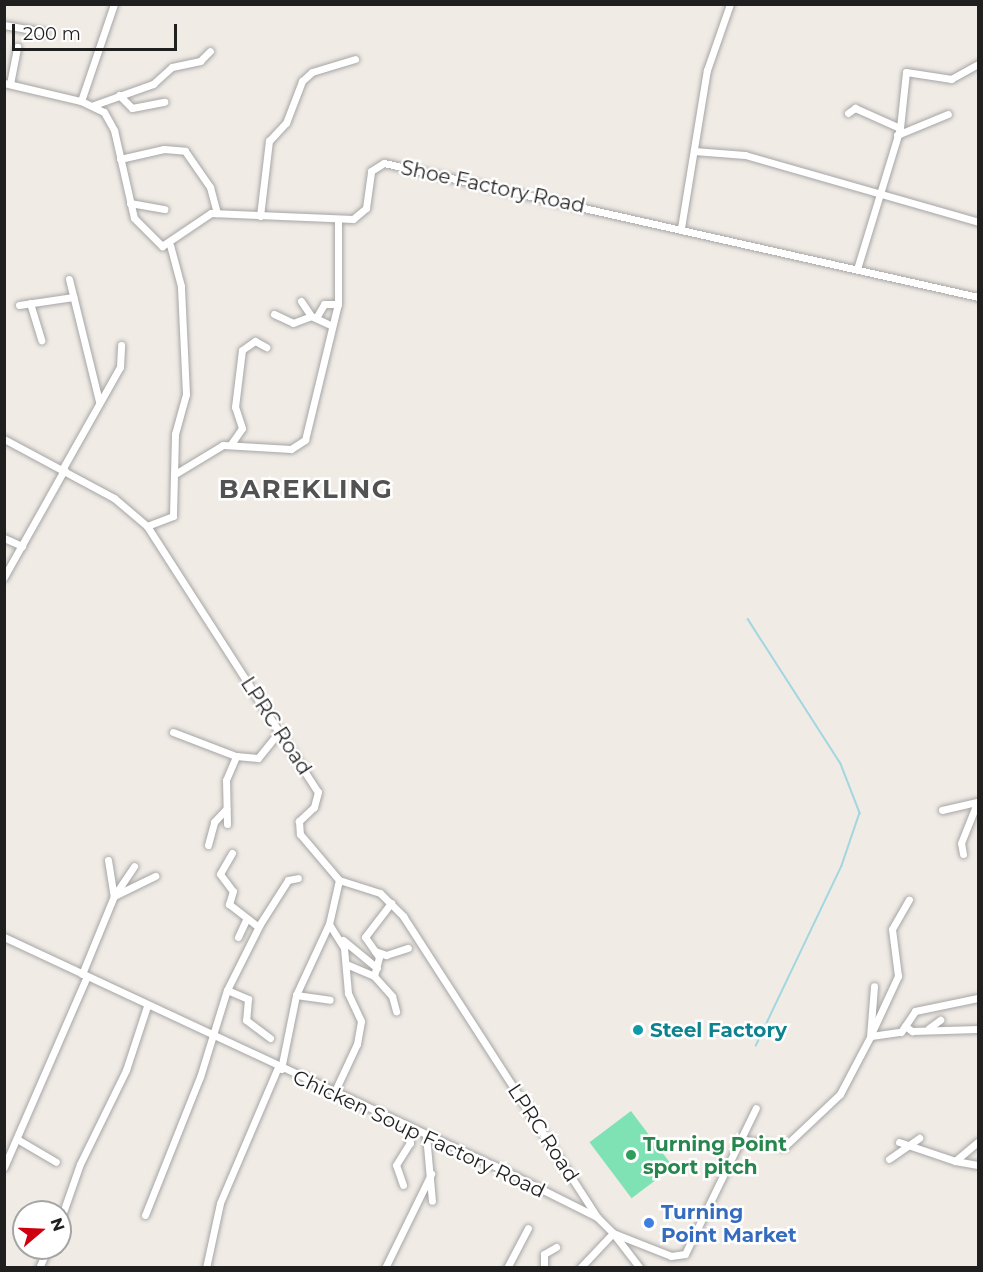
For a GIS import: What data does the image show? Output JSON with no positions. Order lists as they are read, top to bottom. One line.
{"streets":{"street":["Shoe Factory Road","LPRC Road","Chicken Soup Factory Road"]},"crossings":[["LPRC Road","Chicken Soup Factory Road"]],"districts":["BAREKLING"],"places":["Steel Factory","Turning Point sport pitch","Turning Point Market"],"scale_bar":"200 m","north":"right"}
